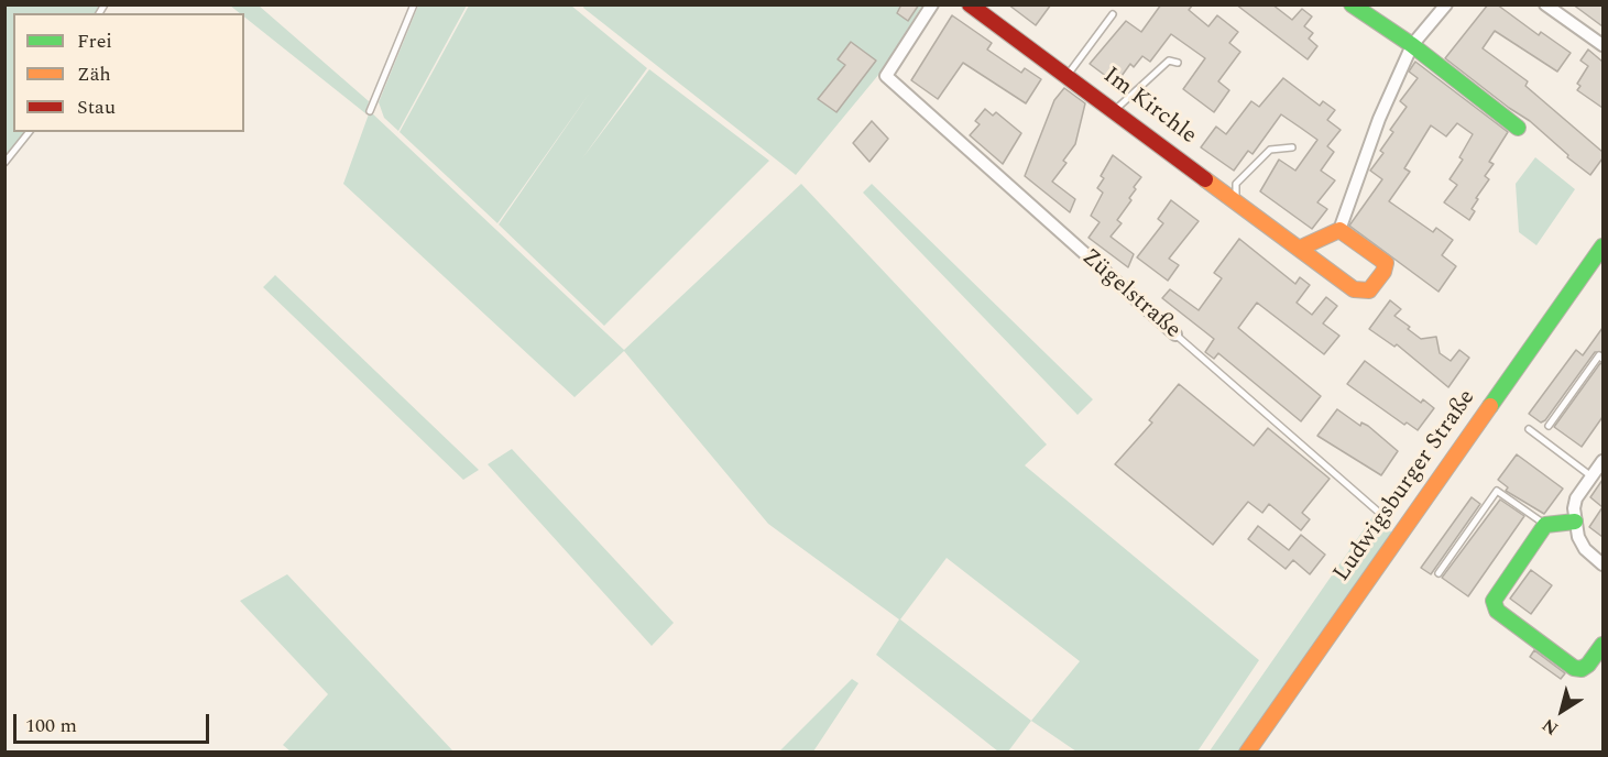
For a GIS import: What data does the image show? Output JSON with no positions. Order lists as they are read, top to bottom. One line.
{"streets":{"street":["Im Kirchle","Zügelstraße","Ludwigsburger Straße"]},"legend":["Frei","Zäh","Stau"],"scale_bar":"100 m","north":"bottom left"}
